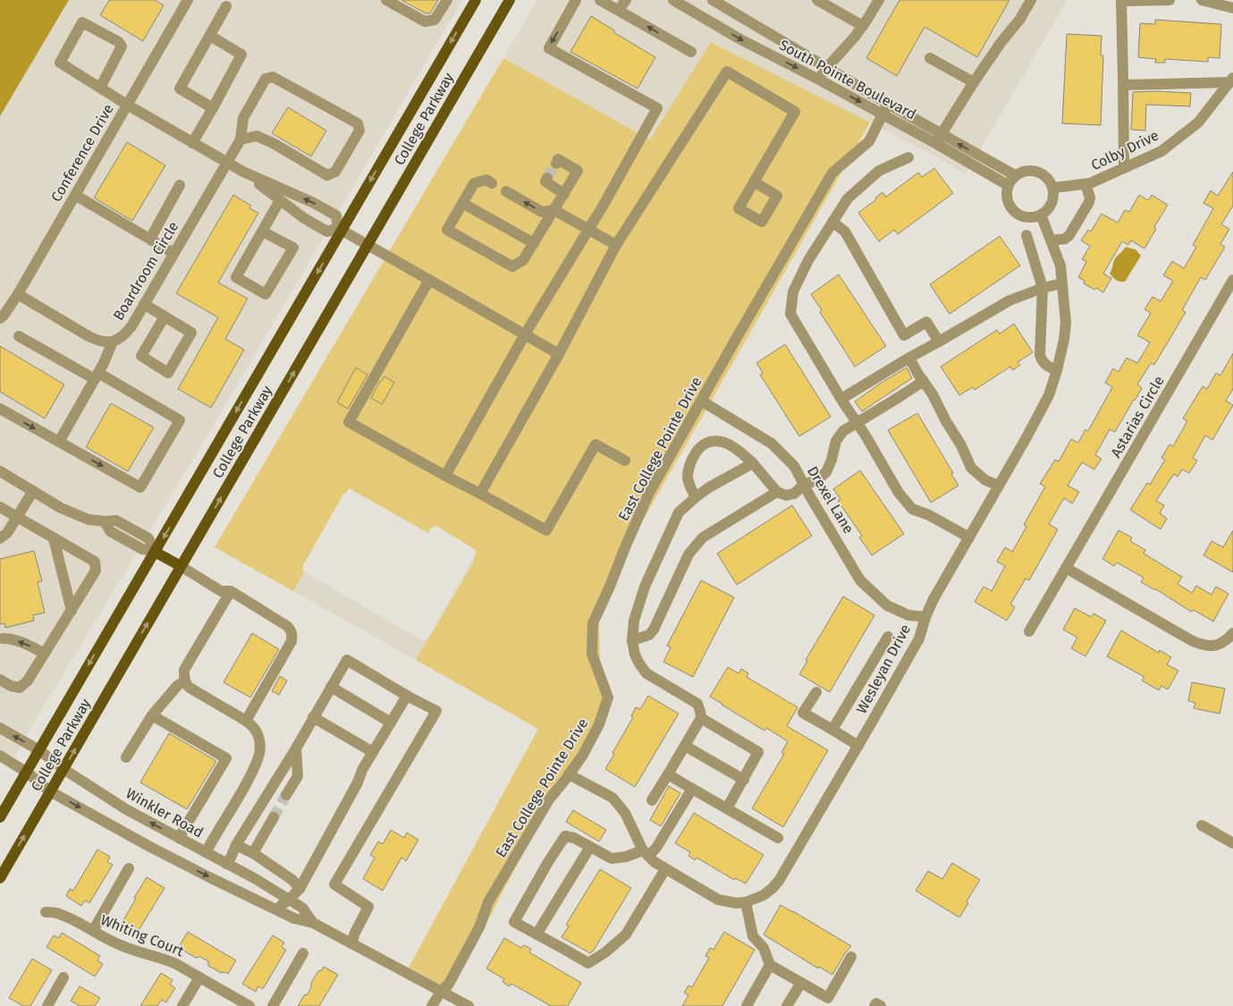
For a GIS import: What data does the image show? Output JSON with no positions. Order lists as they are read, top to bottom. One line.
{"streets":{"main road":["College Parkway"],"street":["South Pointe Boulevard","Colby Drive","Conference Drive","Boardroom Circle","Astarias Circle","East College Pointe Drive","Drexel Lane","Wesleyan Drive","Winkler Road","Whiting Court"]},"crossings":[["South Pointe Boulevard","Colby Drive"],["South Pointe Boulevard","East College Pointe Drive"],["South Pointe Boulevard","Wesleyan Drive"],["College Parkway","Winkler Road"],["Colby Drive","Wesleyan Drive"],["Conference Drive","Boardroom Circle"],["East College Pointe Drive","Drexel Lane"],["East College Pointe Drive","Wesleyan Drive"],["East College Pointe Drive","Winkler Road"],["Drexel Lane","Wesleyan Drive"]]}
